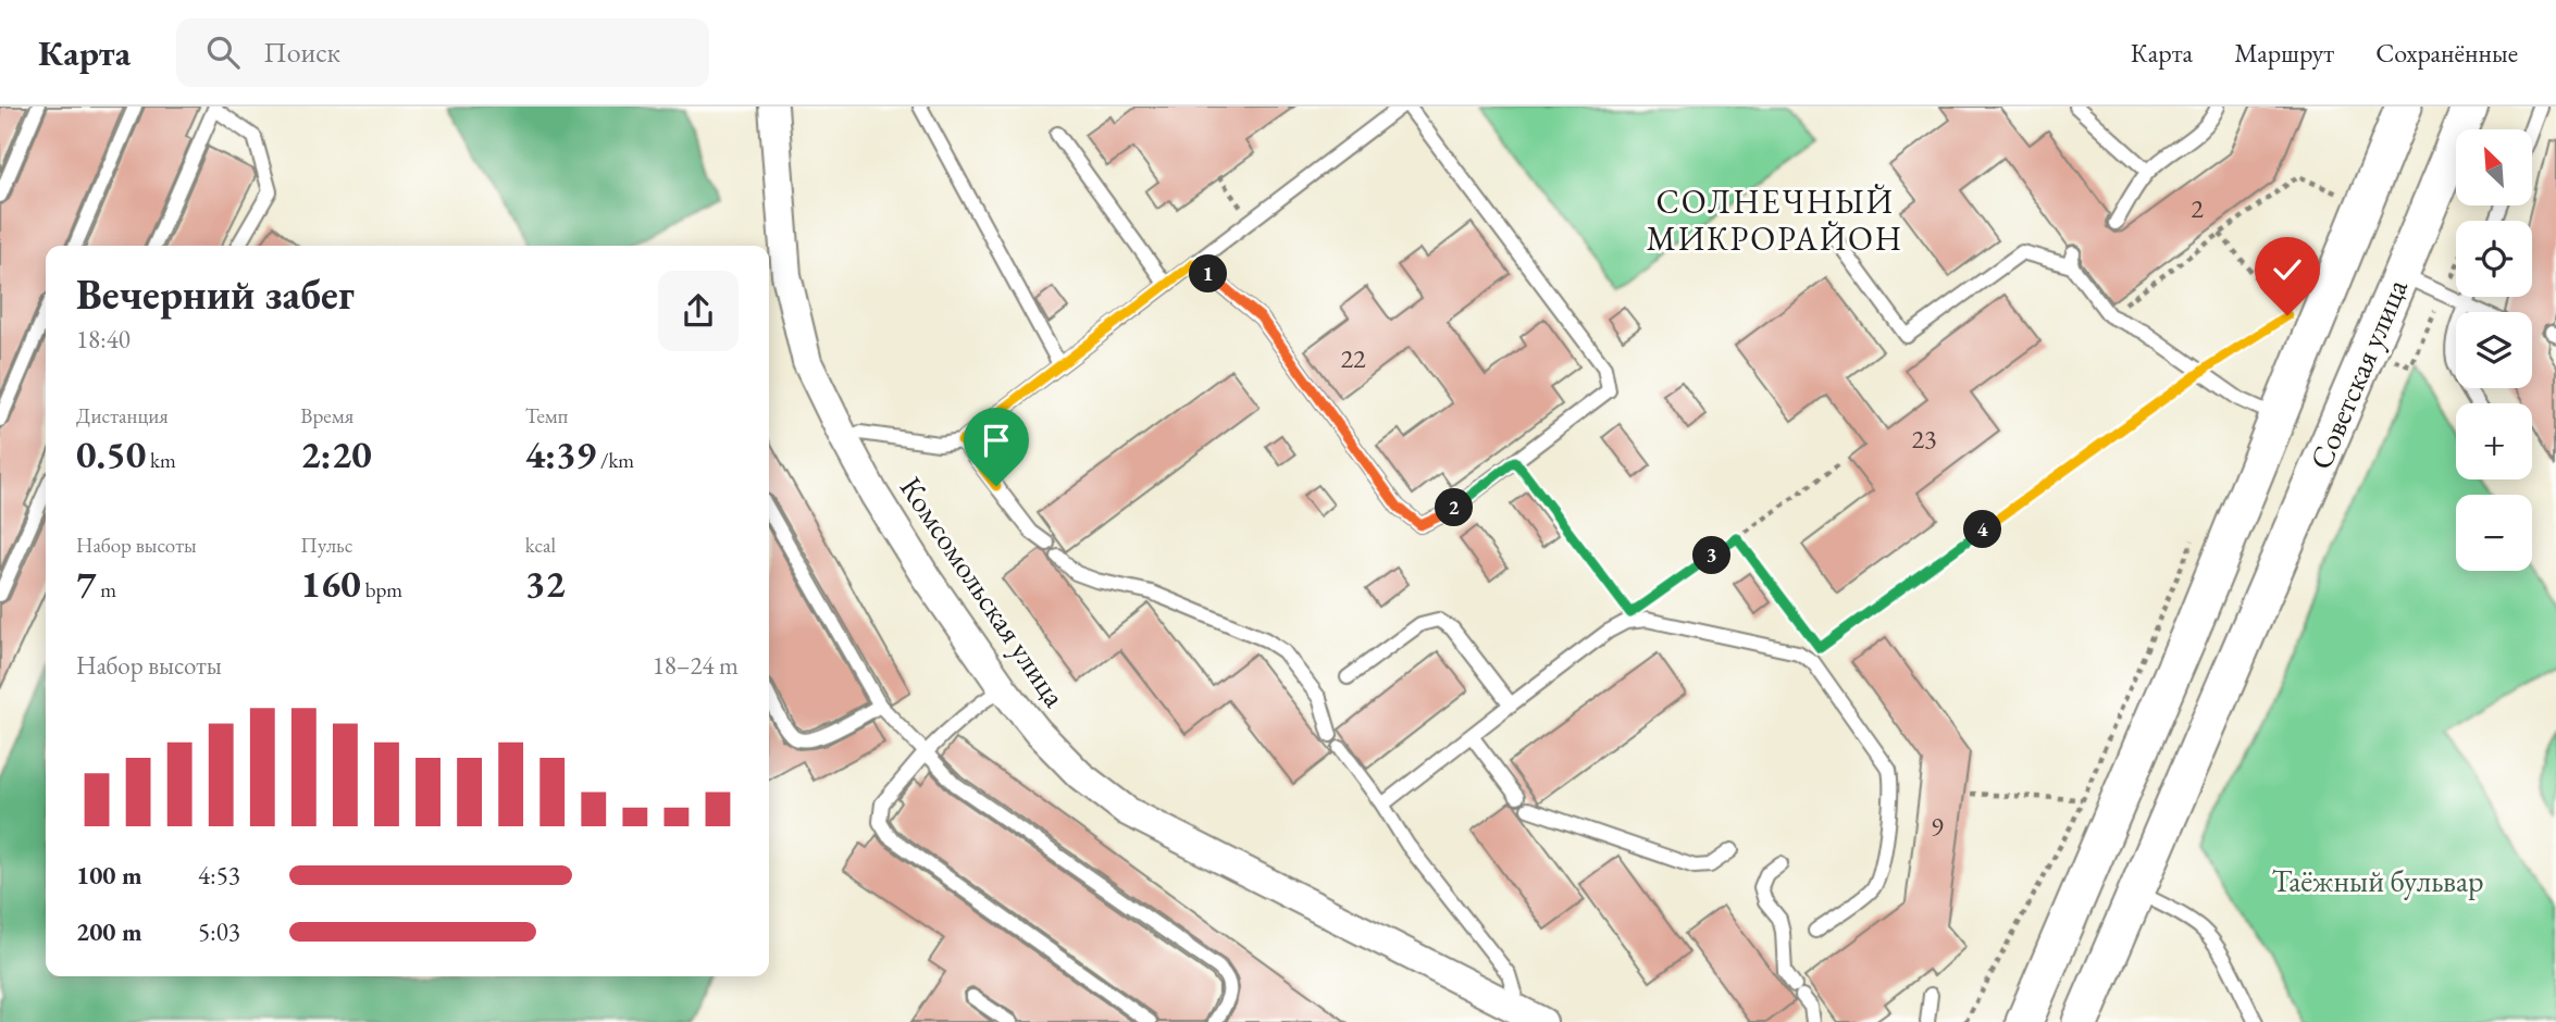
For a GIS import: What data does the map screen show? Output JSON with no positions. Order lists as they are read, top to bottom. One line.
{"streets":{"street":["Советская улица","Комсомольская улица"]},"districts":["СОЛНЕЧНЫЙ МИКРОРАЙОН"],"parks":["Таёжный бульвар"],"house_numbers":["2","22","23","9"],"north":"top left","page":{"header":"Карта","search":"Поиск","nav":["Карта","Маршрут","Сохранённые"],"map_buttons":["+","−"],"heading":["Вечерний забег","18:40"],"pins":["1","2","4","3"],"stats":[["Дистанция","0.50 km"],["Время","2:20"],["Темп","4:39 /km"],["Набор высоты","7 m"],["Пульс","160 bpm"],["kcal","32"]],"chart":["Набор высоты","18–24 m"],"list":[{"name":"100 m","note":"4:53"},{"name":"200 m","note":"5:03"}]}}
